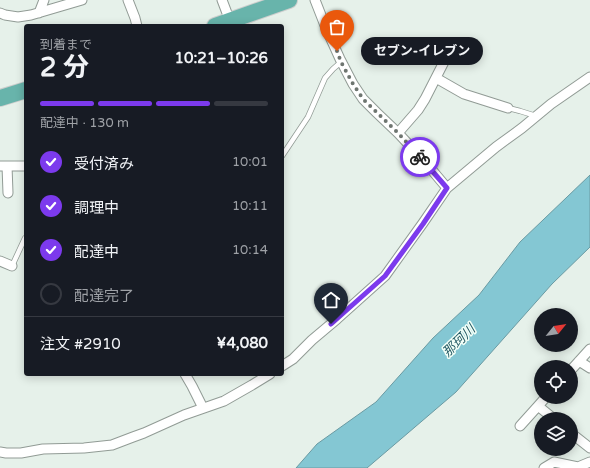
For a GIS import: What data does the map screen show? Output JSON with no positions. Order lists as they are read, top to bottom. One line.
{"water":["那珂川"],"places":["セブン-イレブン"],"north":"top right","page":{"heading":["2 分","到着まで","10:21–10:26"],"panel":["注文 #2910","¥4,080"],"bubble":"セブン-イレブン","bar":"配達中 · 130 m","list":[["受付済み","10:01"],["調理中","10:11"],["配達中","10:14"],"配達完了"]}}
